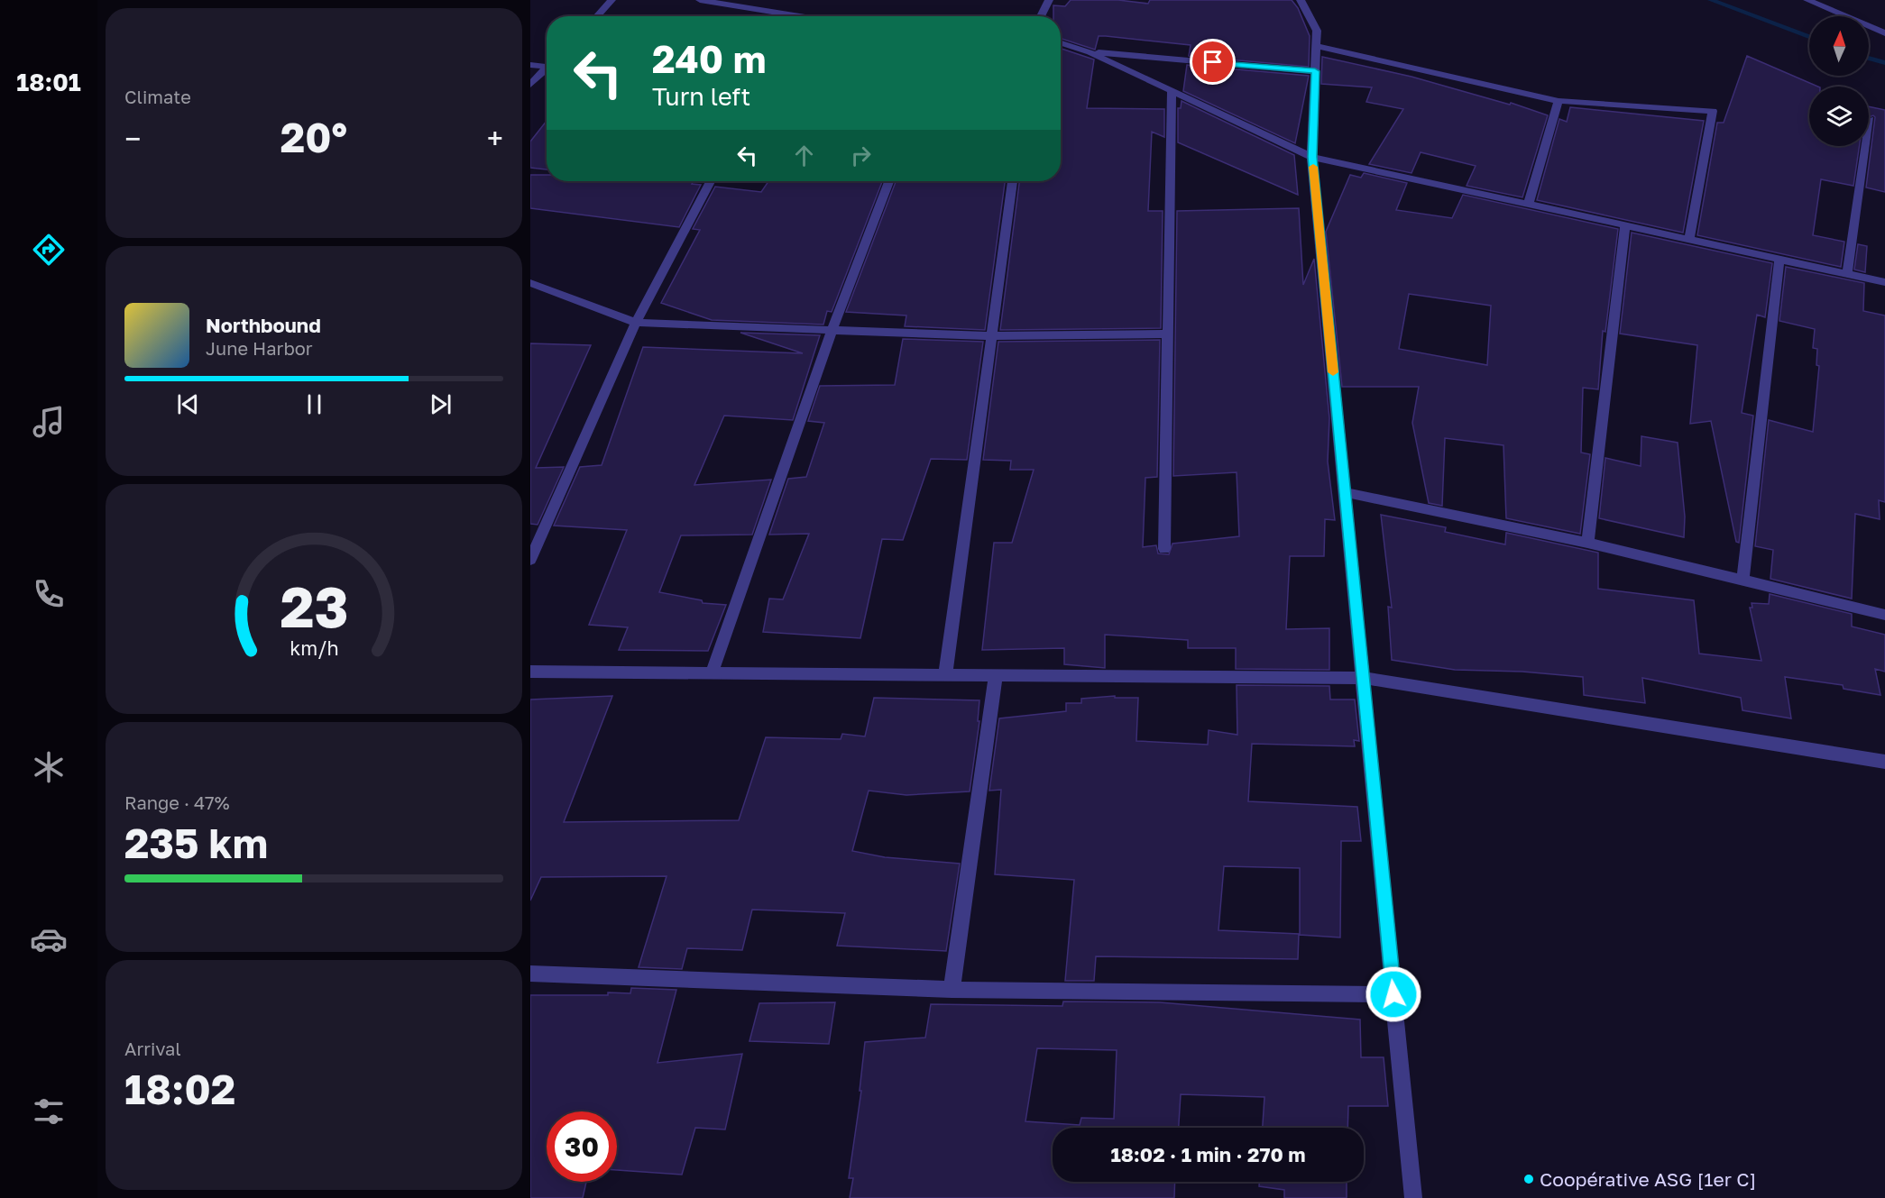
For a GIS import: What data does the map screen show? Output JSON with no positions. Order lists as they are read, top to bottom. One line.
{"places":["Coopérative ASG [1er C]"],"north":"top","page":{"tabs":"18:01","tile":["Climate",["Range · 47%","235 km"],["Arrival","18:02"]],"turn":["240 m","Turn left"],"heat":["−","20°","+"],"song":["Northbound","June Harbor"],"limit":"30","trip":"18:02 · 1 min · 270 m","gauge":["23","km/h"]}}
